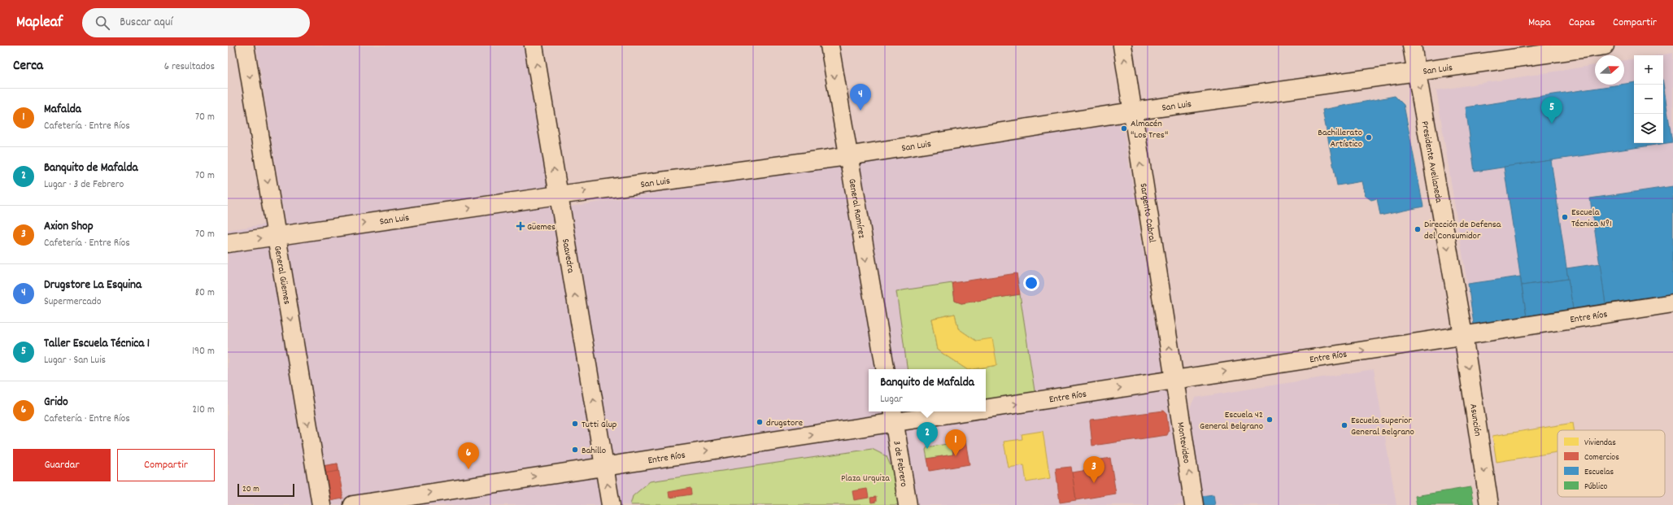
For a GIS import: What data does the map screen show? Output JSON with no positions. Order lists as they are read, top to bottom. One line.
{"streets":{"street":["San Luis","Presidente Avellaneda","General Ramírez","Sargento Cabral","Saavedra","General Güemes","Entre Ríos","Asunción","Montevideo","3 de Febrero"]},"crossings":[["San Luis","Presidente Avellaneda"],["San Luis","General Ramírez"],["San Luis","Sargento Cabral"],["San Luis","Saavedra"],["San Luis","General Güemes"],["Presidente Avellaneda","Entre Ríos"],["Presidente Avellaneda","Asunción"],["Sargento Cabral","Entre Ríos"],["Sargento Cabral","Montevideo"],["Saavedra","Entre Ríos"],["Entre Ríos","Asunción"],["Entre Ríos","Montevideo"],["Entre Ríos","3 de Febrero"]],"one_way":["San Luis","Presidente Avellaneda","General Ramírez","Sargento Cabral","Saavedra","General Güemes","Entre Ríos","Asunción","Montevideo"],"parks":["Plaza Urquiza"],"places":{"other":["Almacén \"Los Tres\"","Bachillerato Artístico","Escuela Técnica Nº1","Dirección de Defensa del Consumidor","Escuela 42 General Belgrano","drugstore","Tutti Glup","Escuela Superior General Belgrano","Bahillo"],"health":["Güemes"]},"legend":["Viviendas","Comercios","Escuelas","Público"],"scale_bar":"20 m","north":"right","page":{"header":"Mapleaf","search":"Buscar aquí","nav":["Mapa","Capas","Compartir"],"heading":["Cerca","6 resultados"],"map_buttons":["+","−"],"pins":["4","5","2","1","6","3"],"list":[{"mark":"1","name":"Mafalda","note":"Cafetería · Entre Ríos","value":"70 m"},{"mark":"2","name":"Banquito de Mafalda","note":"Lugar · 3 de Febrero","value":"70 m"},{"mark":"3","name":"Axion Shop","note":"Cafetería · Entre Ríos","value":"70 m"},{"mark":"4","name":"Drugstore La Esquina","note":"Supermercado","value":"80 m"},{"mark":"5","name":"Taller Escuela Técnica 1","note":"Lugar · San Luis","value":"190 m"},{"mark":"6","name":"Grido","note":"Cafetería · Entre Ríos","value":"210 m"}],"popup":["Banquito de Mafalda","Lugar"],"buttons":["Guardar","Compartir"],"scale":"20 m"}}
